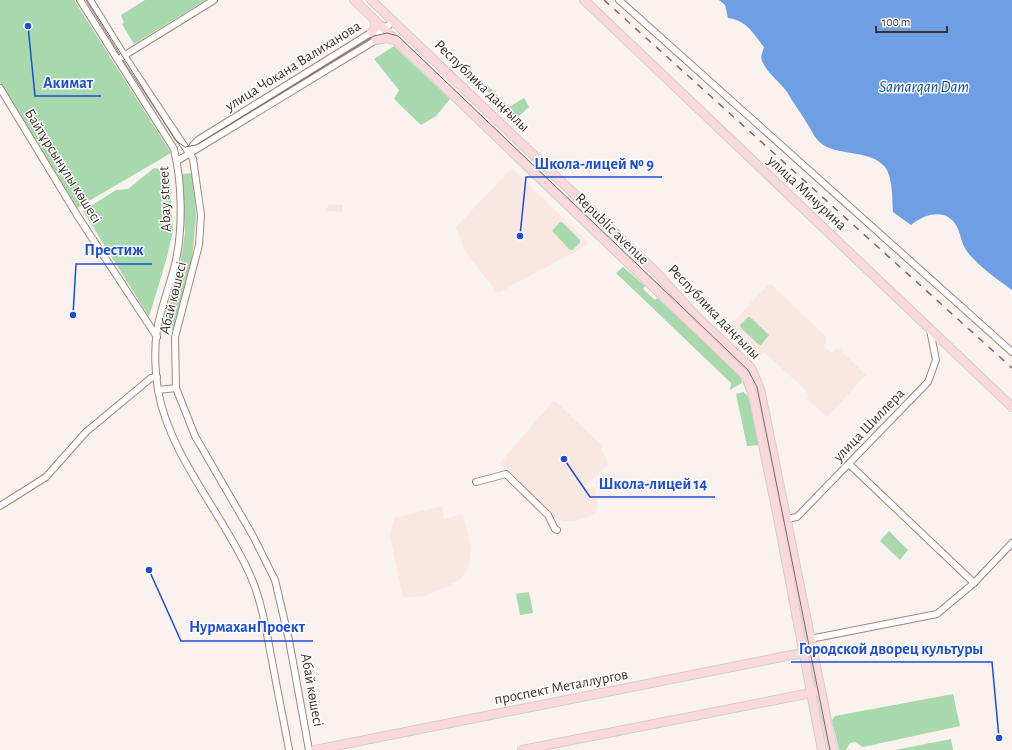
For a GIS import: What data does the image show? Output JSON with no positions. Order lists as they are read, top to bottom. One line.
{"streets":{"main road":["Республика даңғылы","улица Мичурина","проспект Металлургов"],"street":["улица Чокана Валиханова","Байтұрсынұлы көшесі","Abay street","Абай көшесі","улица Шиллера"]},"crossings":[["улица Чокана Валиханова","Абай көшесі"],["Республика даңғылы","улица Шиллера"],["Республика даңғылы","проспект Металлургов"],["Байтұрсынұлы көшесі","Abay street"],["улица Мичурина","улица Шиллера"]],"water":["Samarqan Dam"],"places":["Акимат","Школа-лицей № 9","Престиж","Школа-лицей 14","НурмаханПроект","Городской дворец культуры"],"scale_bar":"100 m"}
